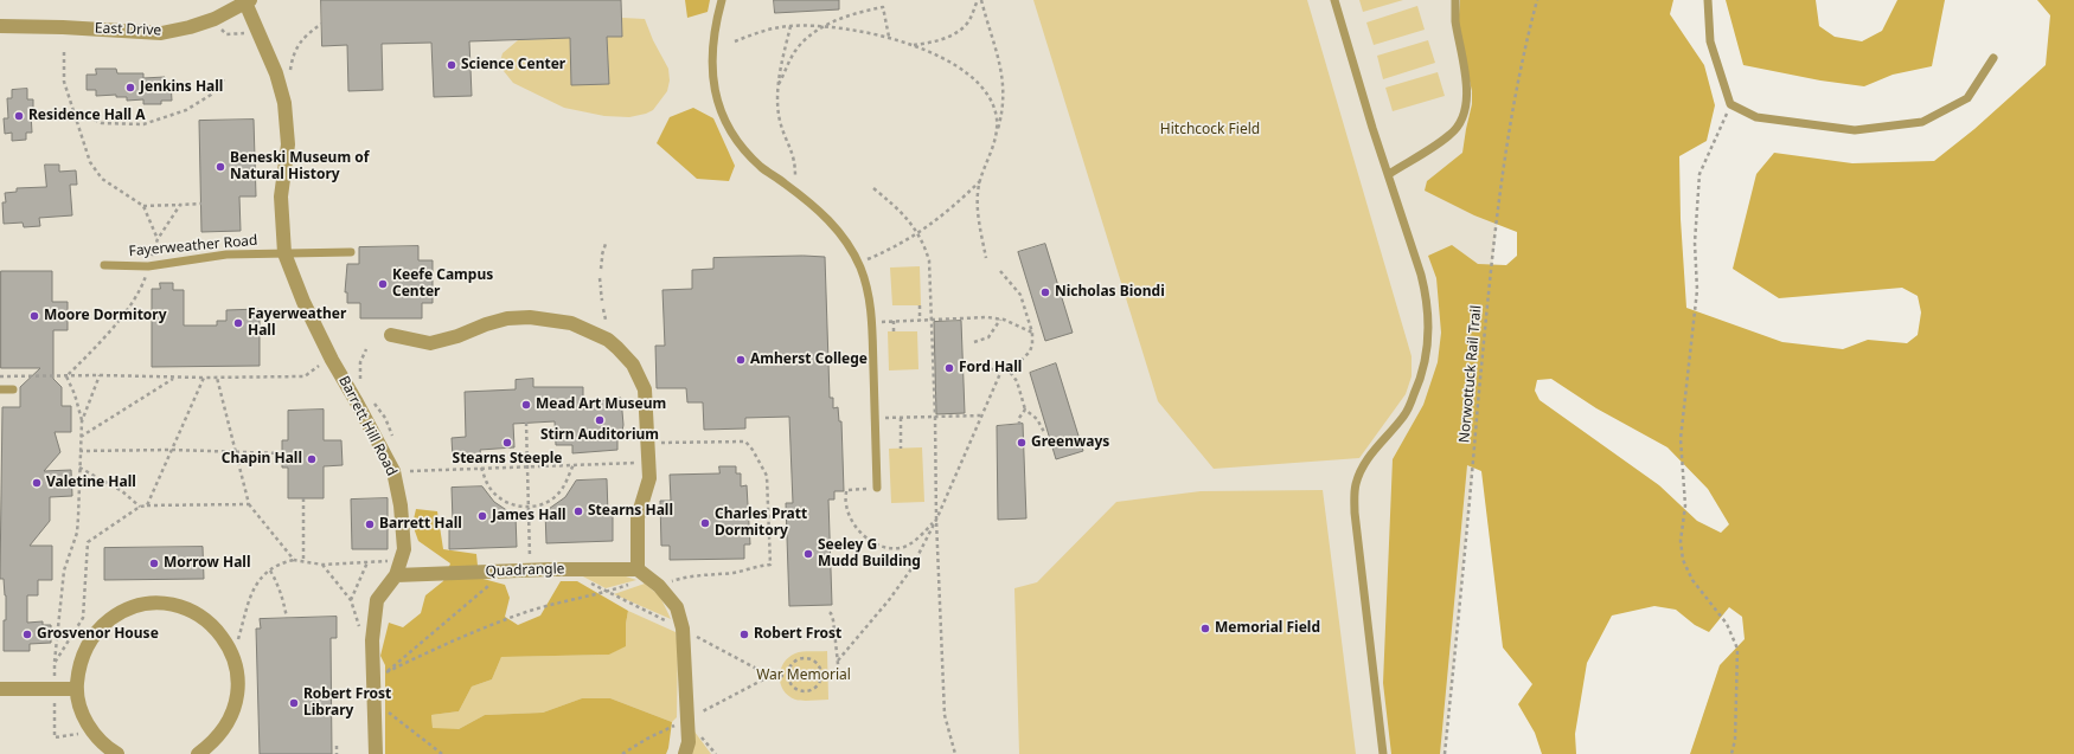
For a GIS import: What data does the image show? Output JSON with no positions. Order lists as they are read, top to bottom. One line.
{"streets":{"street":["East Drive","Barrett Hill Road","Quadrangle"],"lane":["Fayerweather Road"],"path":["Norwottuck Rail Trail"]},"crossings":[["East Drive","Barrett Hill Road"],["Fayerweather Road","Barrett Hill Road"],["Barrett Hill Road","Quadrangle"]],"parks":["Hitchcock Field","War Memorial"],"places":["Science Center","Jenkins Hall","Residence Hall A","Beneski Museum of Natural History","Keefe Campus Center","Nicholas Biondi","Moore Dormitory","Fayerweather Hall","Amherst College","Ford Hall","Mead Art Museum","Stirn Auditorium","Stearns Steeple","Greenways","Chapin Hall","Valetine Hall","Stearns Hall","James Hall","Charles Pratt Dormitory","Barrett Hall","Seeley G Mudd Building","Morrow Hall","Memorial Field","Grosvenor House","Robert Frost","Robert Frost Library"]}
